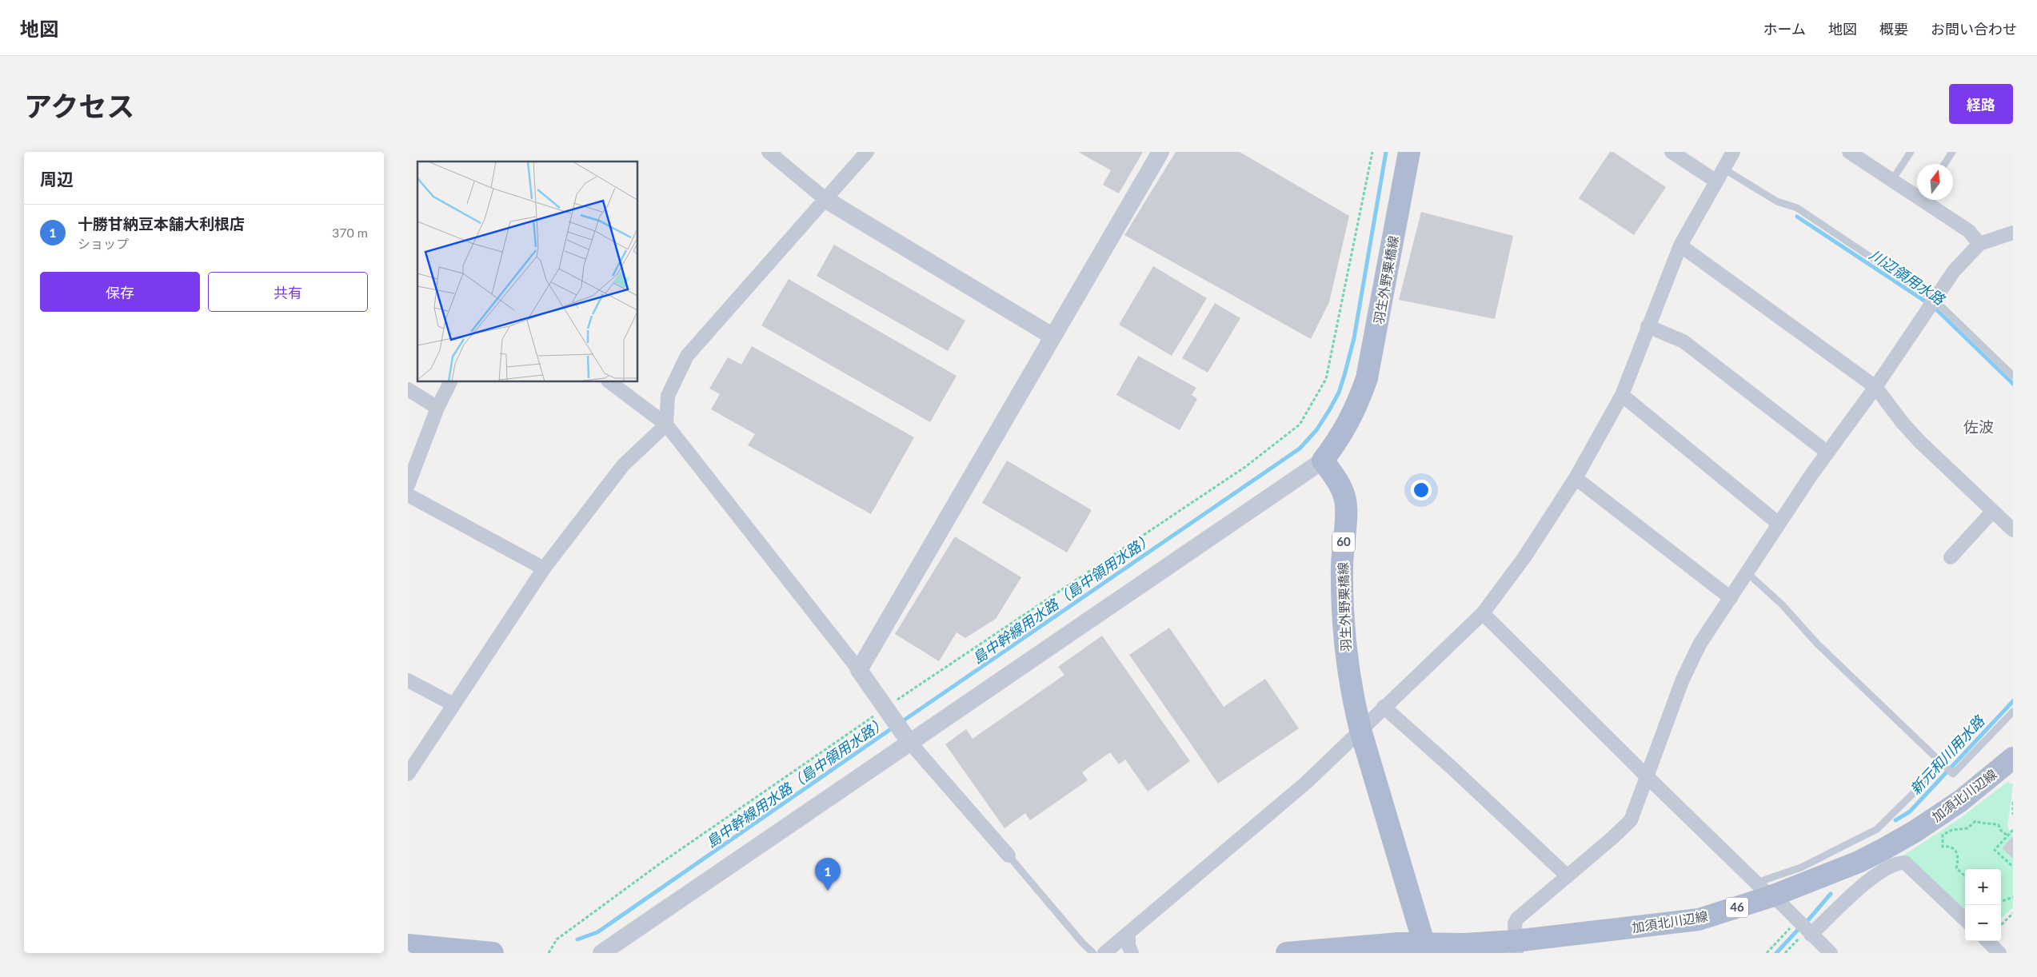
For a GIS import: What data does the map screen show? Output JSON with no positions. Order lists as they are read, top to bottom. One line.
{"streets":{"main road":["羽生外野栗橋線","60","加須北川辺線","46"]},"crossings":[["羽生外野栗橋線","加須北川辺線"]],"districts":["佐波"],"water":["川辺領用水路","島中幹線用水路（島中領用水路）","新元和川用水路"],"north":"top","page":{"header":"地図","nav":["ホーム","地図","概要","お問い合わせ"],"title":"アクセス","buttons":["経路",["保存","共有"]],"heading":"周辺","list":[{"mark":"1","name":"十勝甘納豆本舗大利根店","note":"ショップ","value":"370 m"}],"pins":"1","map_buttons":["+","−"]}}
